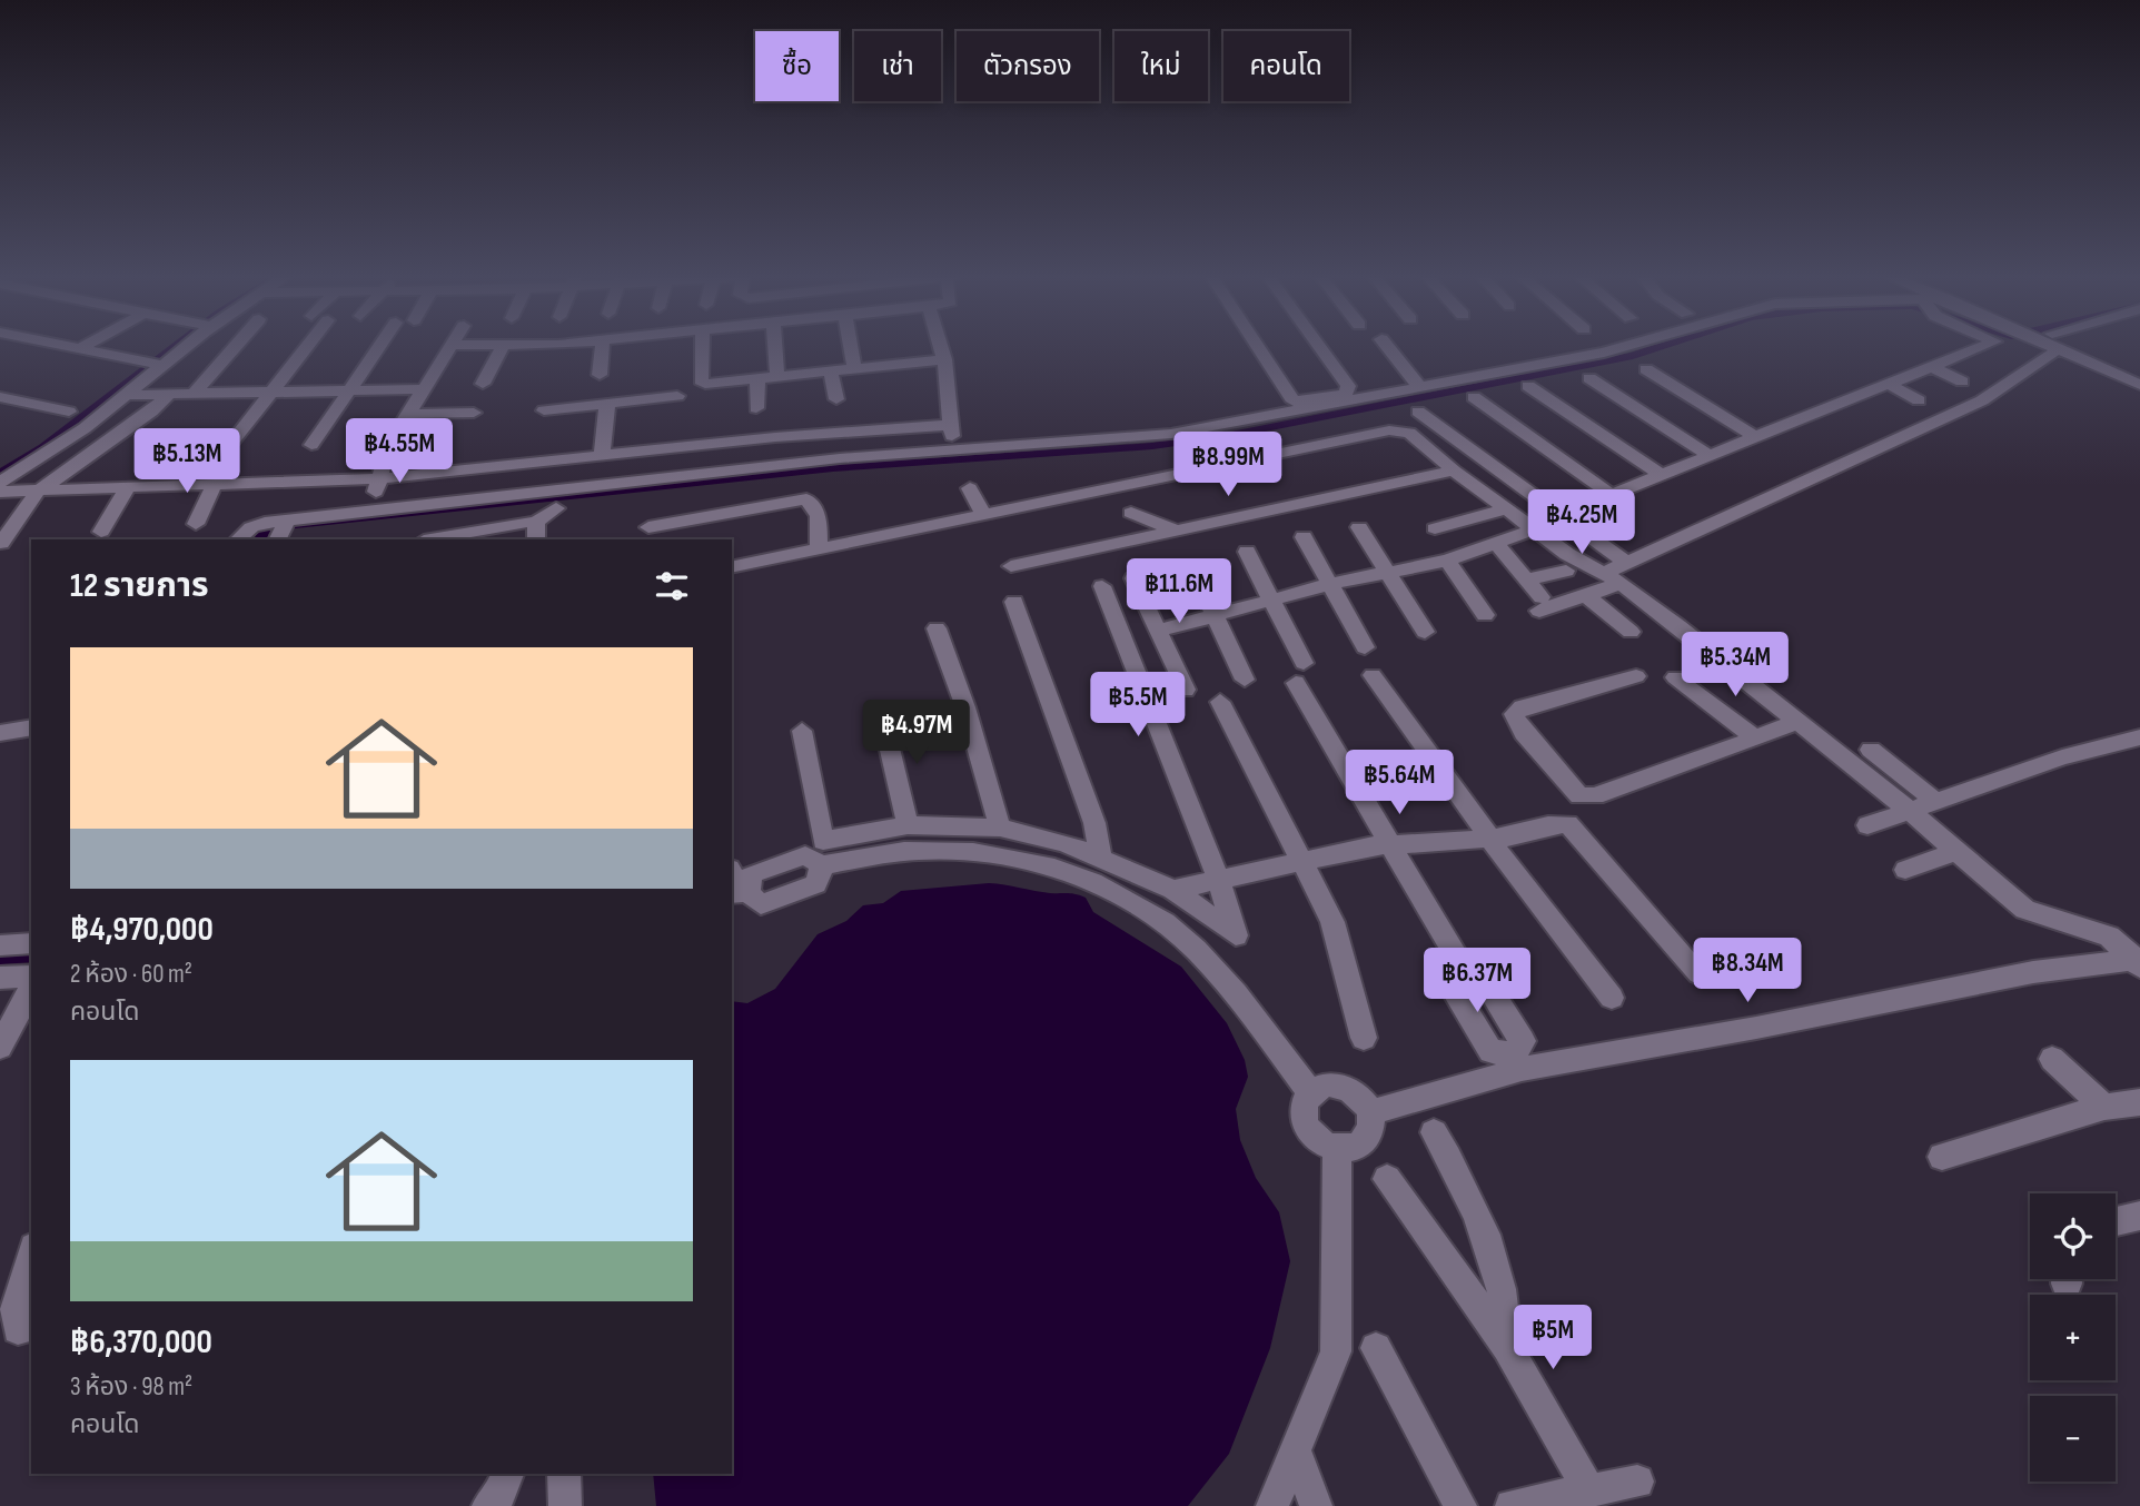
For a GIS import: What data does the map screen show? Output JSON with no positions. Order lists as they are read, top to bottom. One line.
{"page":{"chip":["ซื้อ","เช่า","ตัวกรอง","ใหม่","คอนโด"],"price":["฿4.55M","฿5.13M","฿8.99M","฿4.25M","฿11.6M","฿5.34M","฿5.5M","฿4.97M","฿5.64M","฿8.34M","฿6.37M","฿5M"],"heading":"12 รายการ","list":[{"name":"฿4,970,000","note":"2 ห้อง · 60 m² · คอนโด"},{"name":"฿6,370,000","note":"3 ห้อง · 98 m² · คอนโด"}],"map_buttons":["+","−"]}}
